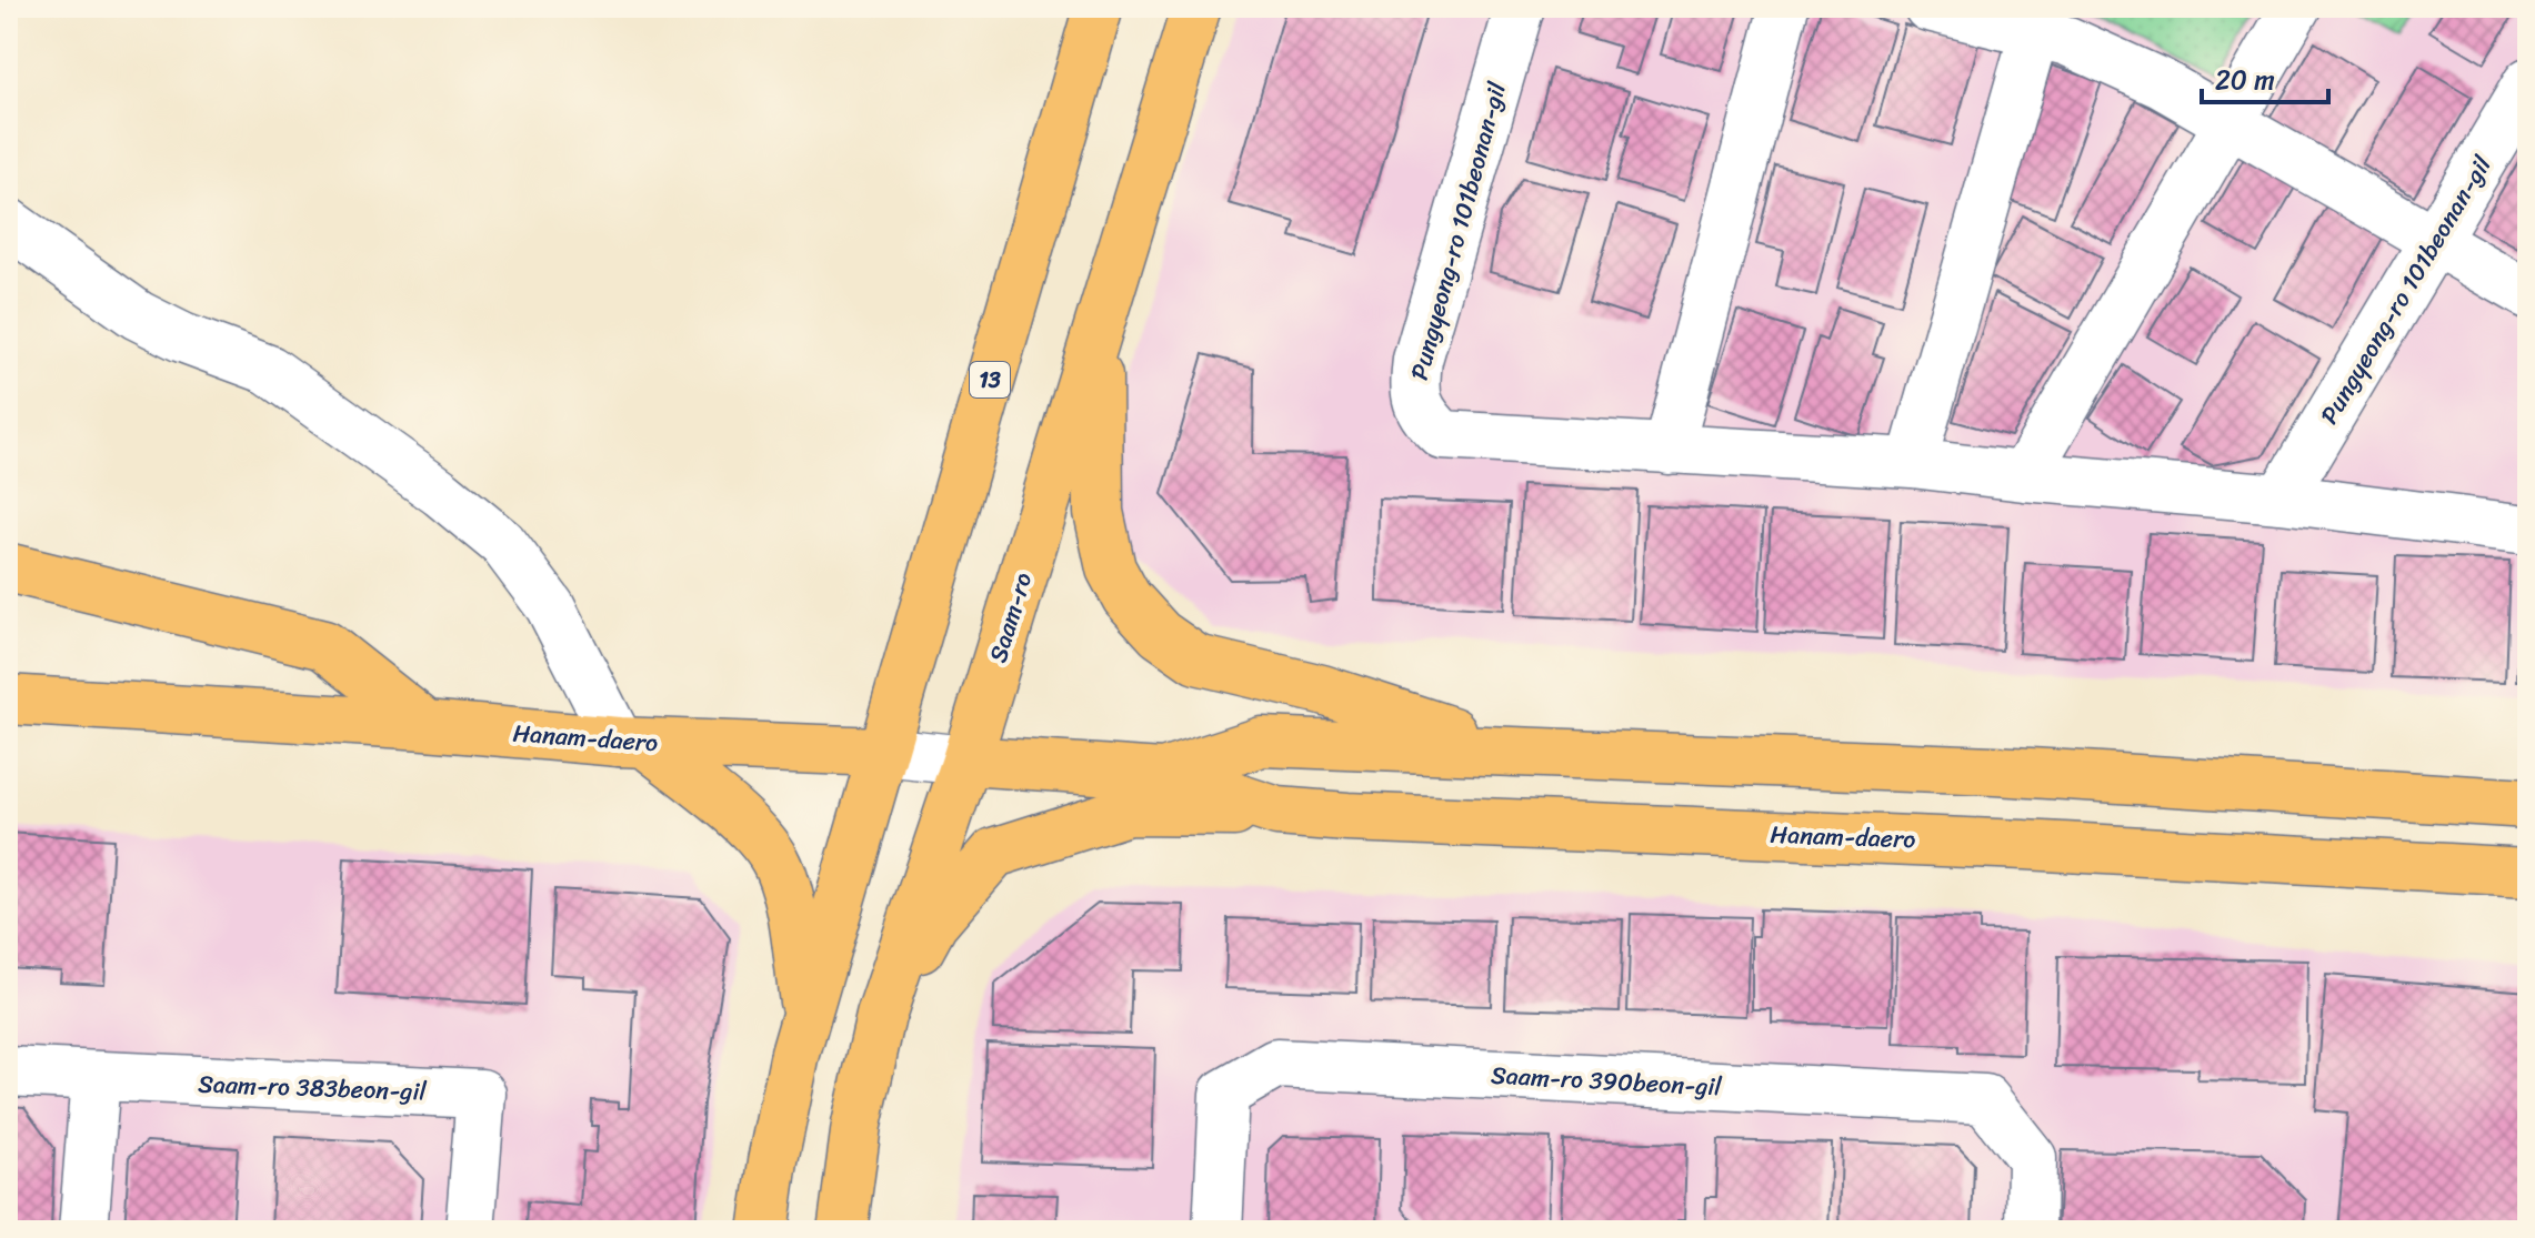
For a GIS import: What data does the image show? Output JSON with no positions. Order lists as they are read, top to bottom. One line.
{"streets":{"main road":["13","Saam-ro","Hanam-daero"],"street":["Pungyeong-ro 101beonan-gil","Saam-ro 390beon-gil","Saam-ro 383beon-gil"]},"crossings":[["13","Hanam-daero"],["Saam-ro","Hanam-daero"]],"scale_bar":"20 m"}
